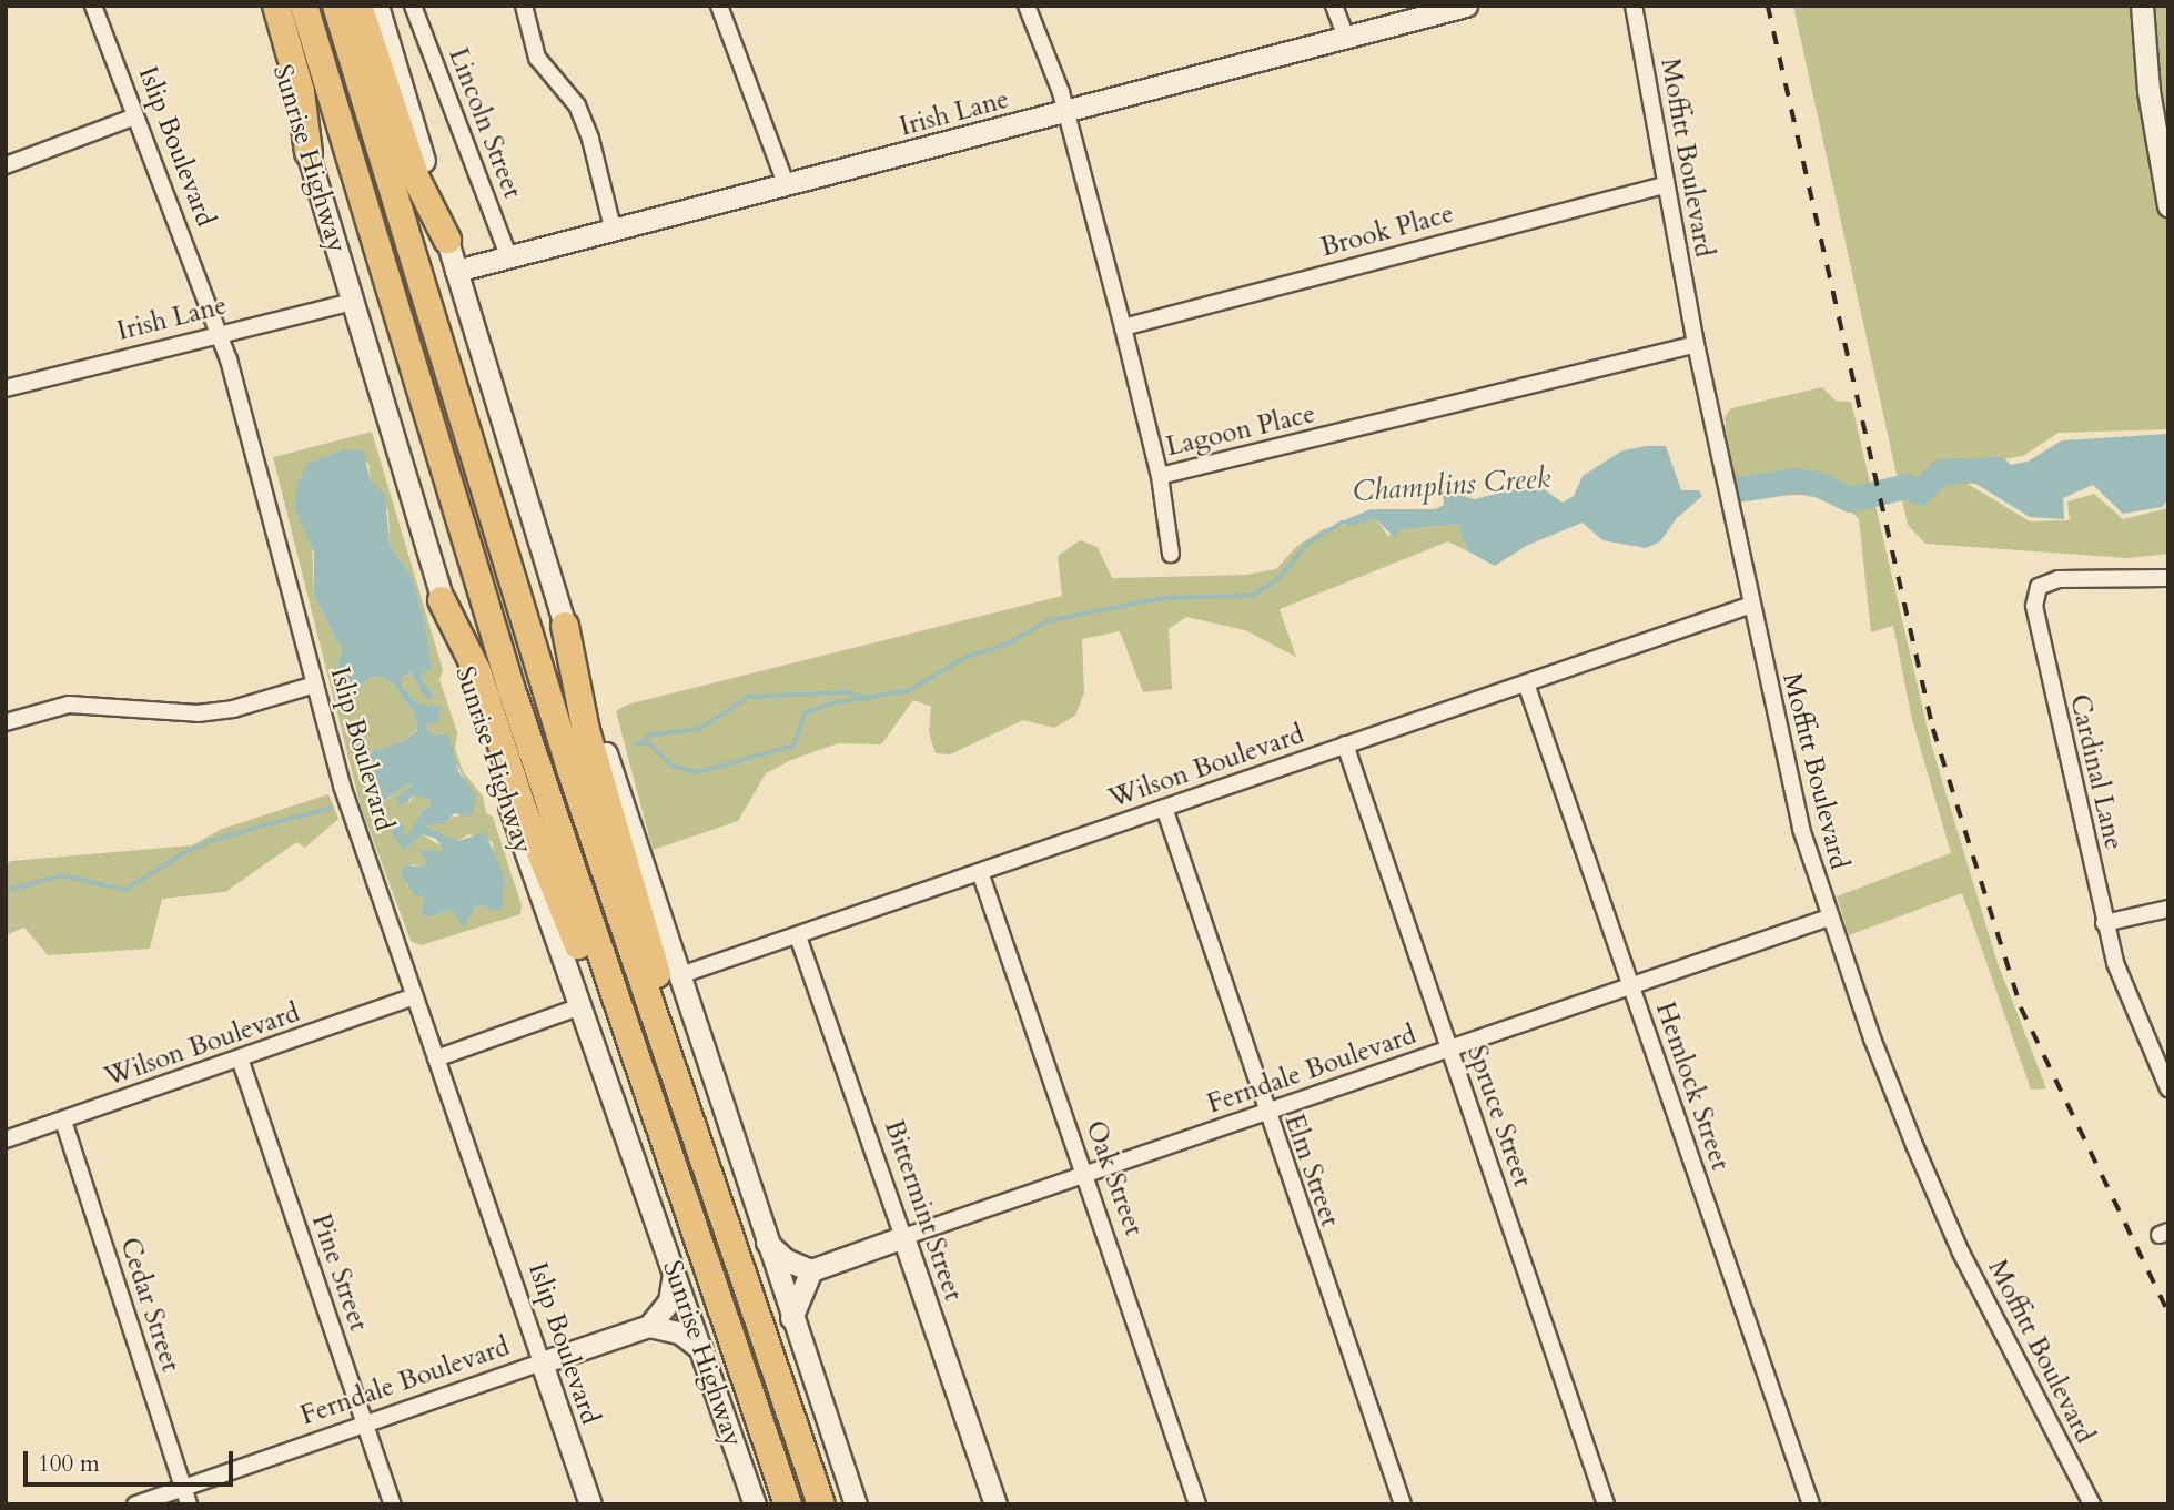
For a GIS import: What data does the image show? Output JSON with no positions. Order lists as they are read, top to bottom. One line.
{"streets":{"highway":["Sunrise Highway"],"main road":["Irish Lane","Islip Boulevard","Ferndale Boulevard","Bittermint Street"],"street":["Lincoln Street","Moffitt Boulevard","Brook Place","Lagoon Place","Wilson Boulevard","Cardinal Lane","Hemlock Street","Spruce Street","Elm Street","Oak Street","Pine Street","Cedar Street"]},"crossings":[["Irish Lane","Lincoln Street"],["Irish Lane","Islip Boulevard"],["Irish Lane","Sunrise Highway"],["Irish Lane","Lagoon Place"],["Islip Boulevard","Wilson Boulevard"],["Islip Boulevard","Ferndale Boulevard"],["Moffitt Boulevard","Brook Place"],["Moffitt Boulevard","Lagoon Place"],["Moffitt Boulevard","Wilson Boulevard"],["Moffitt Boulevard","Ferndale Boulevard"],["Brook Place","Lagoon Place"],["Wilson Boulevard","Hemlock Street"],["Wilson Boulevard","Spruce Street"],["Wilson Boulevard","Elm Street"],["Wilson Boulevard","Oak Street"],["Wilson Boulevard","Bittermint Street"],["Wilson Boulevard","Pine Street"],["Wilson Boulevard","Cedar Street"],["Ferndale Boulevard","Hemlock Street"],["Ferndale Boulevard","Spruce Street"],["Ferndale Boulevard","Elm Street"],["Ferndale Boulevard","Oak Street"],["Ferndale Boulevard","Bittermint Street"],["Ferndale Boulevard","Pine Street"],["Ferndale Boulevard","Cedar Street"]],"water":["Champlins Creek"],"scale_bar":"100 m"}
